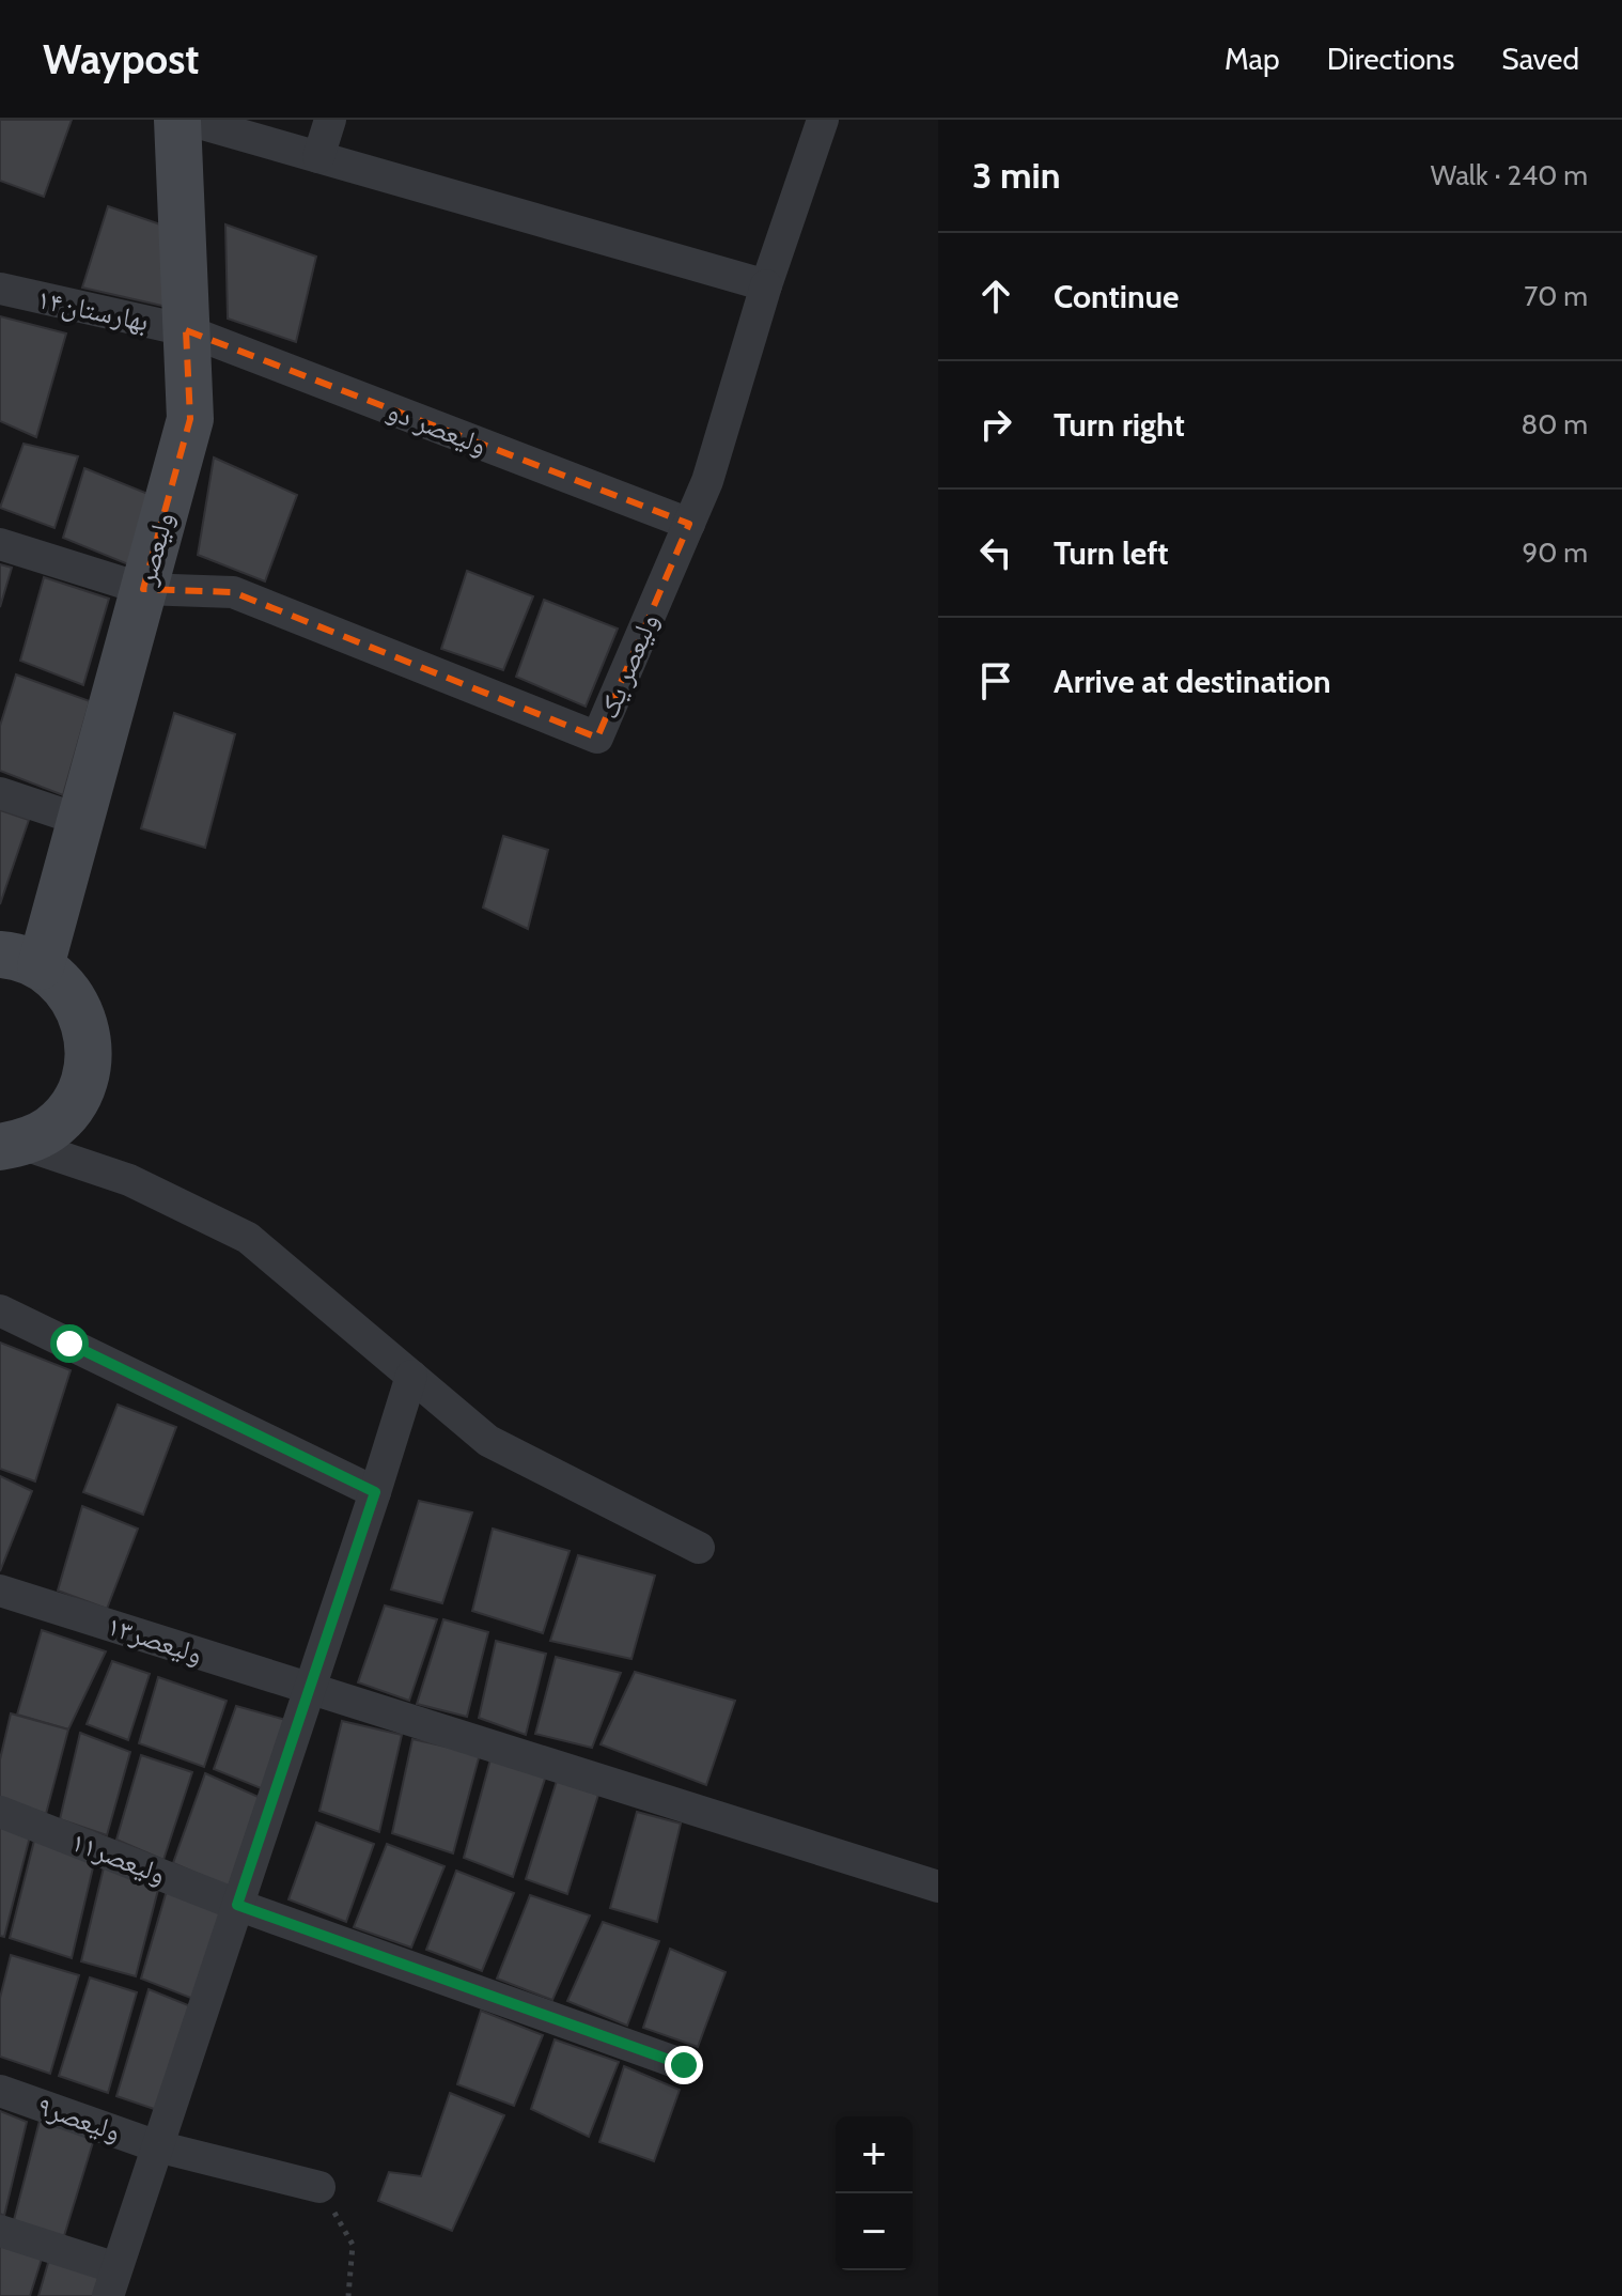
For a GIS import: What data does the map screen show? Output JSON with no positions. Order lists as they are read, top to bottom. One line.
{"streets":{"street":["بهارستان۱۴","ولیعصر دو","ولیعصر","ولیعصر یک","ولیعصر۱۳","ولیعصر۱۱","ولیعصر۹"]},"crossings":[["بهارستان۱۴","ولیعصر دو"],["بهارستان۱۴","ولیعصر"],["ولیعصر دو","ولیعصر"],["ولیعصر دو","ولیعصر یک"],["ولیعصر","ولیعصر یک"]],"page":{"header":"Waypost","nav":["Map","Directions","Saved"],"heading":["3 min","Walk · 240 m"],"list":[["Continue","70 m"],["Turn right","80 m"],["Turn left","90 m"],"Arrive at destination"],"map_buttons":["+","−"]}}
